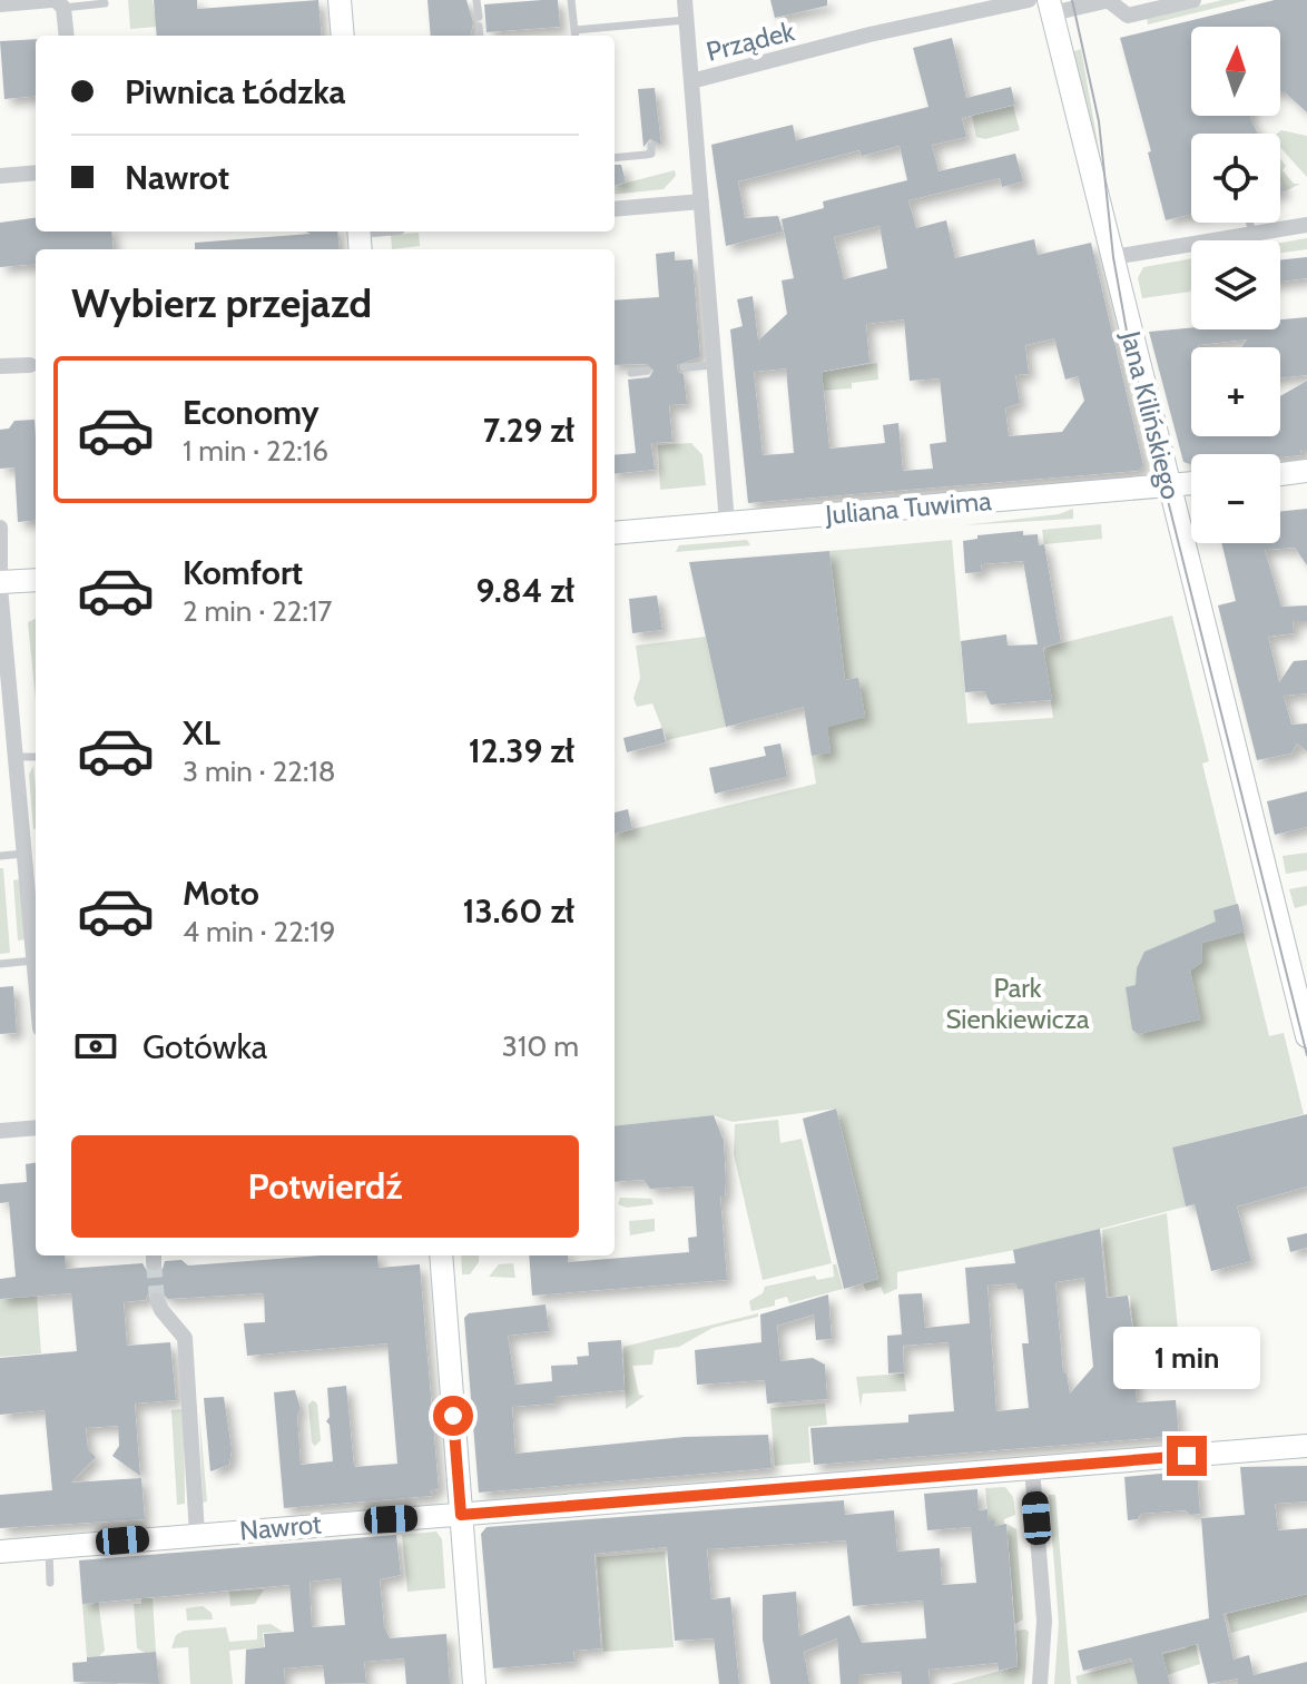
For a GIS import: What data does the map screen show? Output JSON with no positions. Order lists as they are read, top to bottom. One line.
{"streets":{"street":["Prządek","Jana Kilińskiego","Juliana Tuwima","Nawrot"]},"crossings":[["Jana Kilińskiego","Juliana Tuwima"]],"parks":["Park Sienkiewicza"],"north":"top","page":{"map_buttons":["+","−"],"banner":["Piwnica Łódzka","Nawrot"],"heading":"Wybierz przejazd","list":[{"name":"Economy","note":"1 min · 22:16","value":"7.29 zł"},{"name":"Komfort","note":"2 min · 22:17","value":"9.84 zł"},{"name":"XL","note":"3 min · 22:18","value":"12.39 zł"},{"name":"Moto","note":"4 min · 22:19","value":"13.60 zł"}],"pay":["Gotówka","310 m"],"buttons":"Potwierdź","bubble":"1 min"}}
